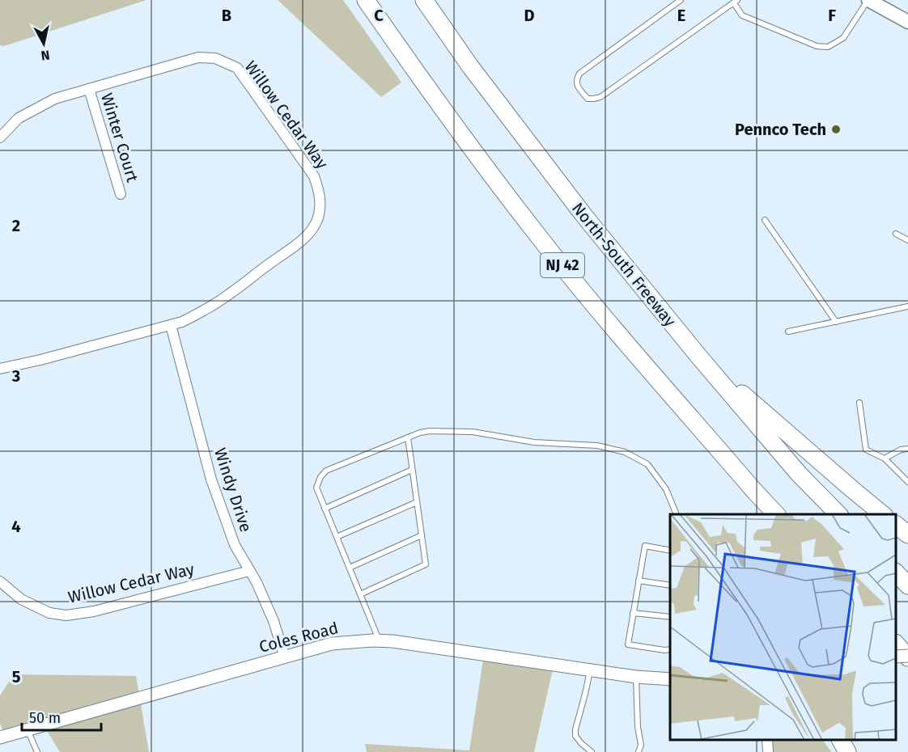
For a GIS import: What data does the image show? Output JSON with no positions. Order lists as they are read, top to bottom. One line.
{"streets":{"highway":["North-South Freeway","NJ 42"],"street":["Willow Cedar Way","Winter Court","Windy Drive","Coles Road"]},"crossings":[["Willow Cedar Way","Winter Court"],["Willow Cedar Way","Windy Drive"],["Windy Drive","Coles Road"]],"places":["Pennco Tech"],"scale_bar":"50 m","north":"bottom","grid":{"columns":["B","C","D","E","F"],"rows":["2","3","4","5"]}}
